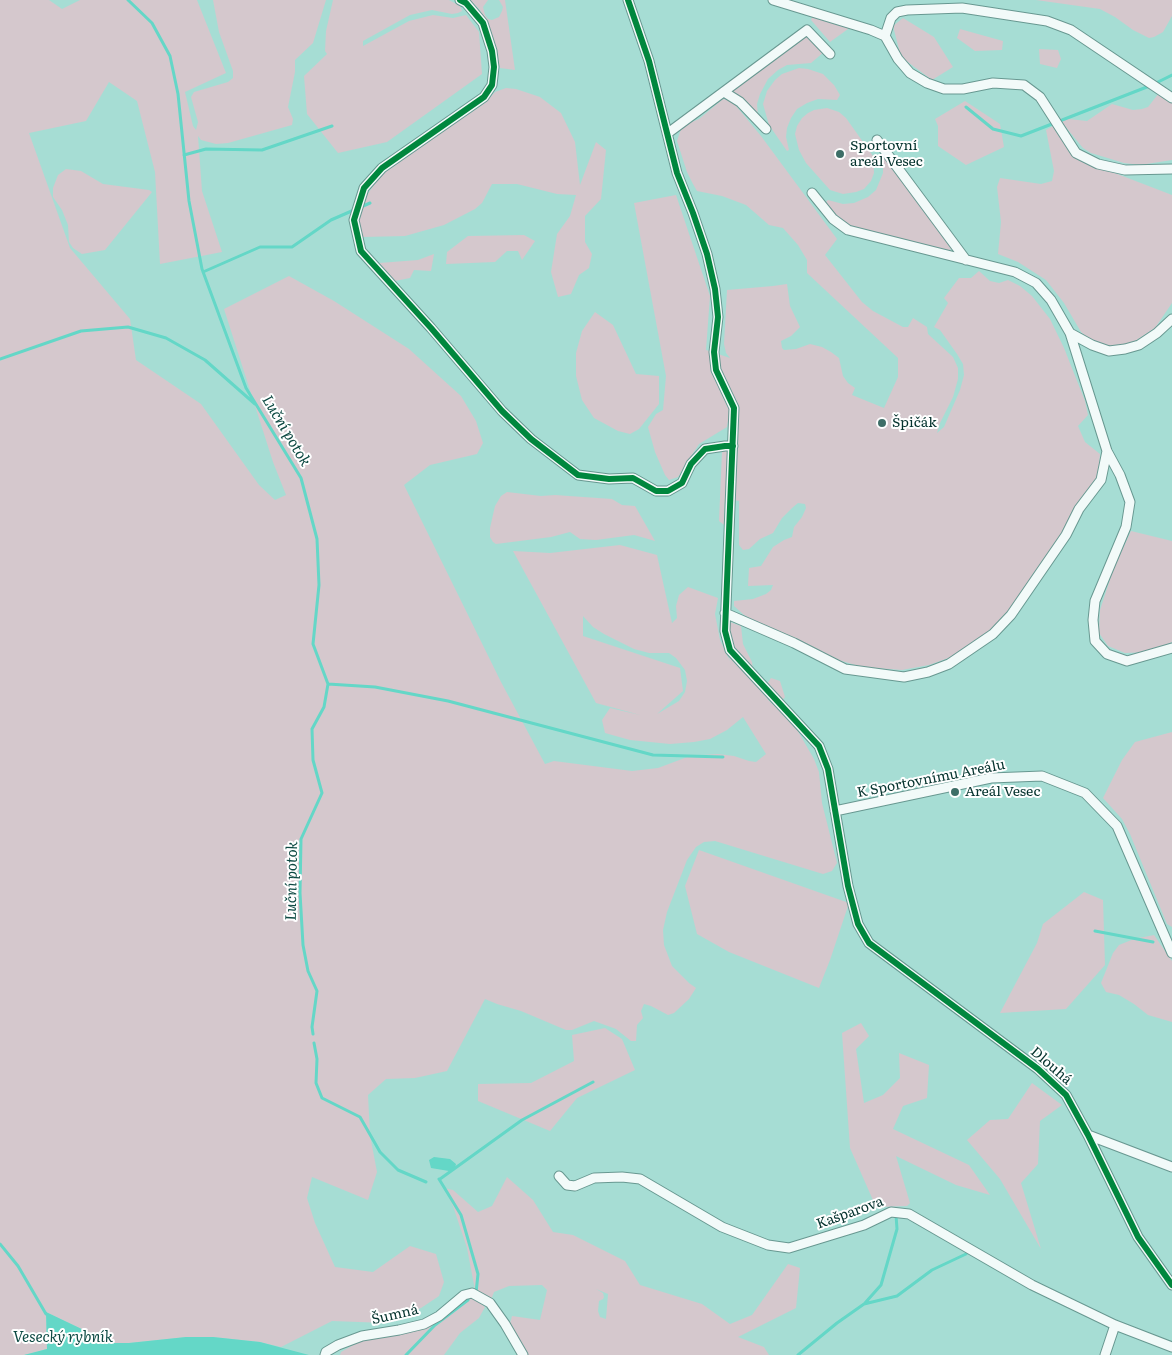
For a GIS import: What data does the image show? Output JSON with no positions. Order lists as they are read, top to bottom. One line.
{"streets":{"street":["K Sportovnímu Areálu","Dlouhá","Kašparova","Šumná"]},"crossings":[["K Sportovnímu Areálu","Dlouhá"]],"water":["Luční potok","Vesecký rybník"],"places":["Sportovní areál Vesec","Špičák","Areál Vesec"]}
